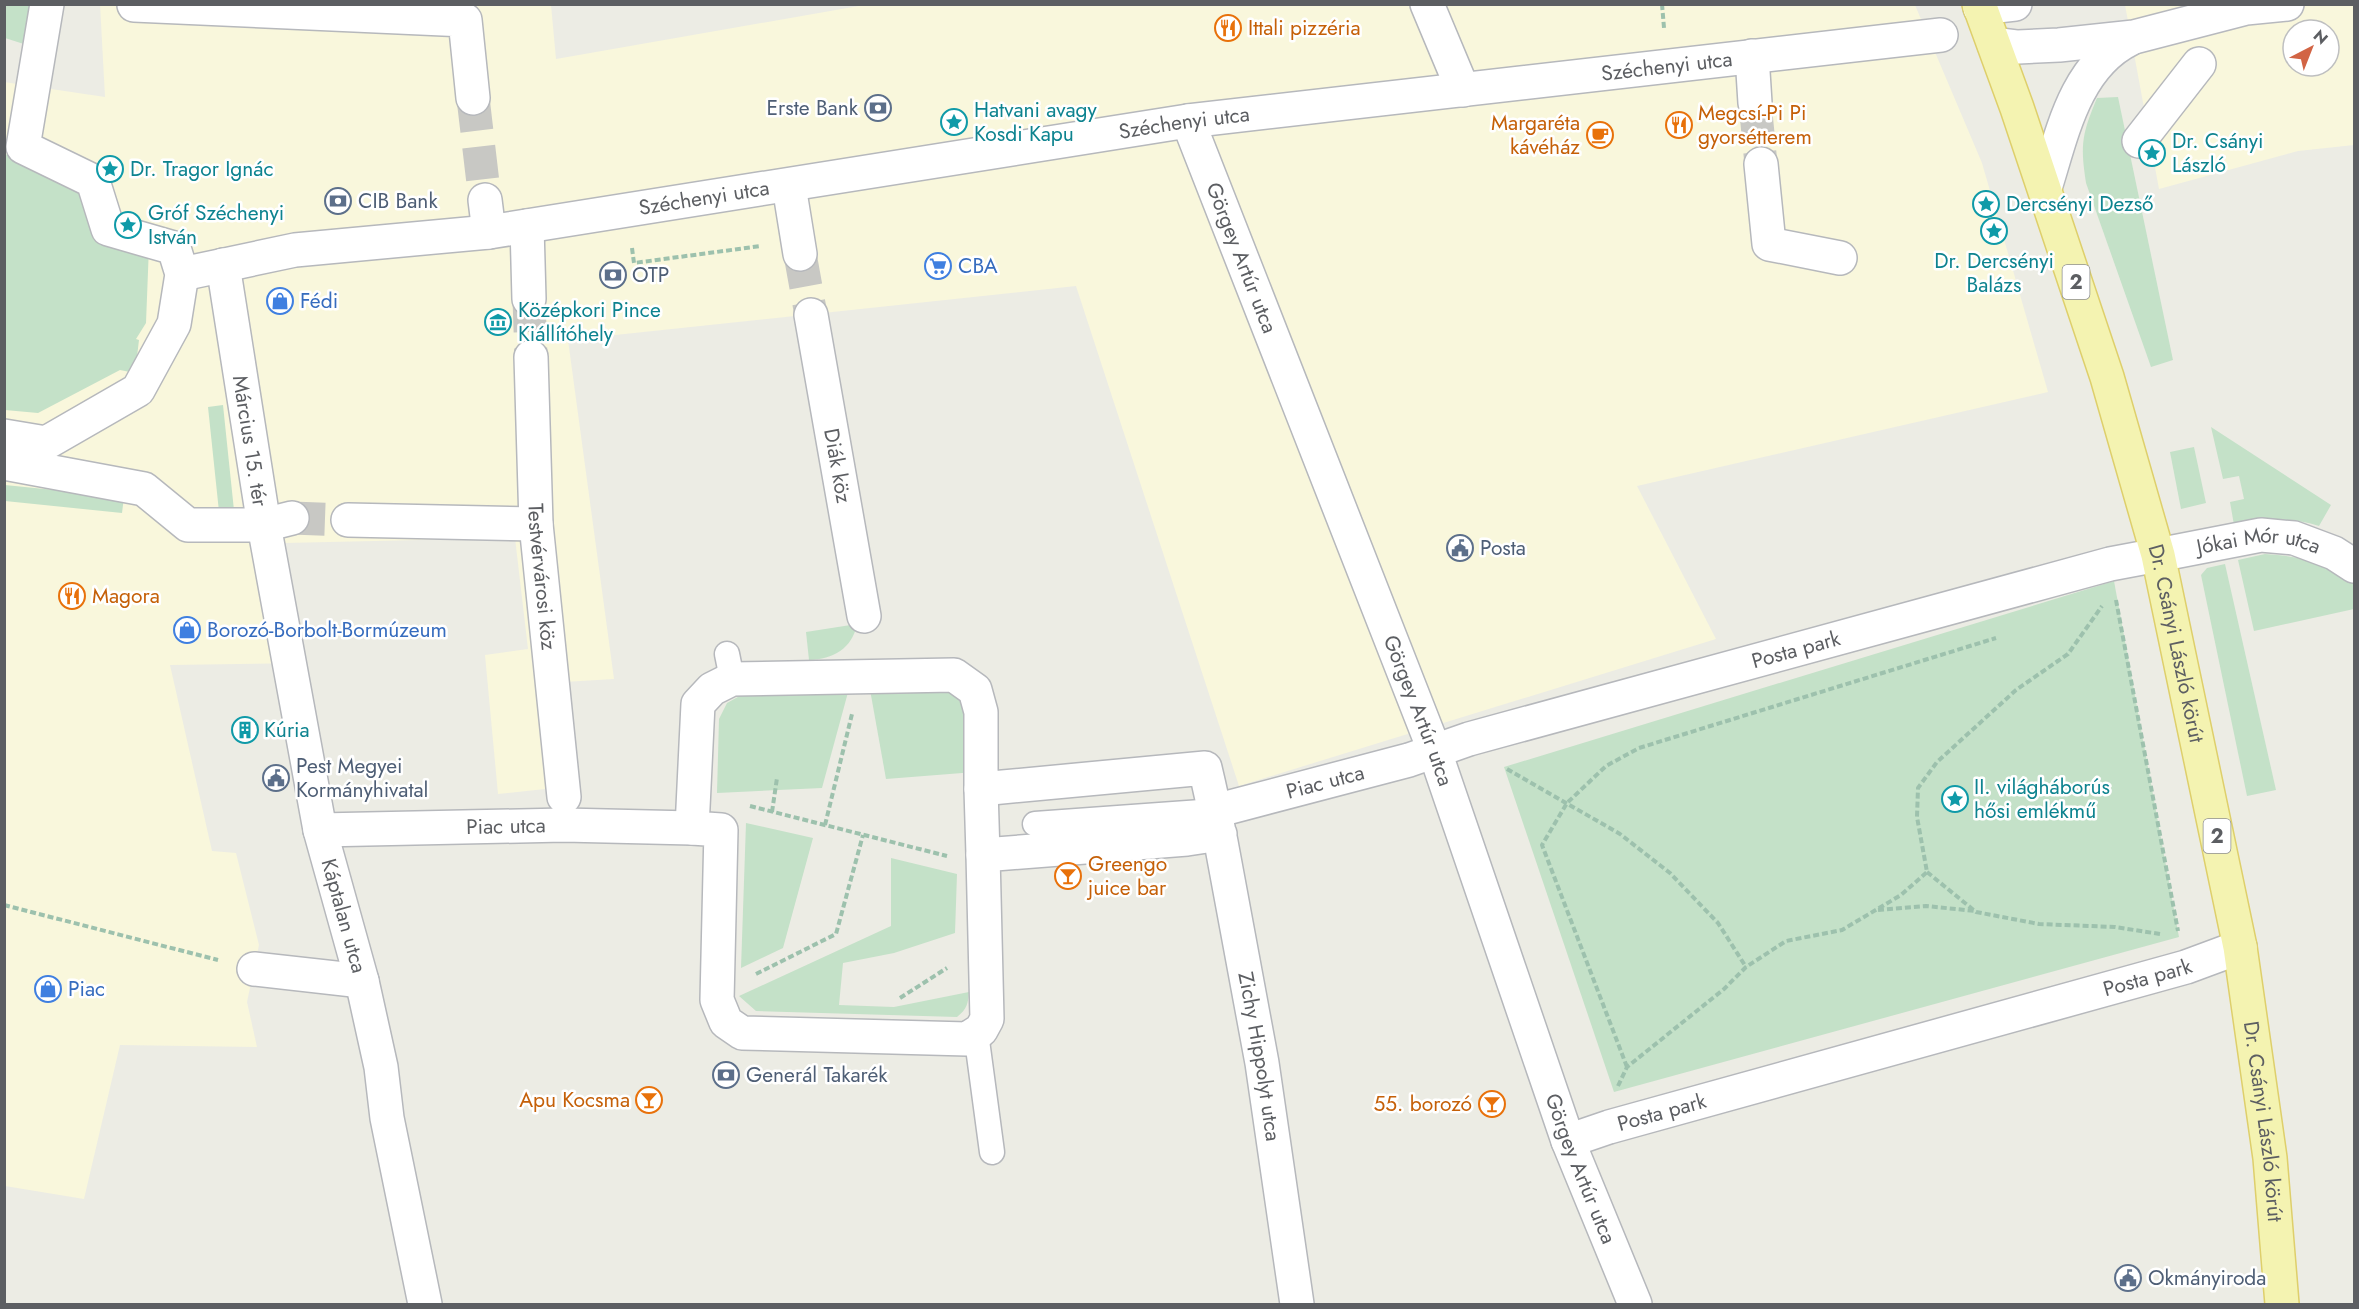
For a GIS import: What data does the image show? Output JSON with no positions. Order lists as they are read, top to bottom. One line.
{"streets":{"main road":["2","Dr. Csányi László körút"],"street":["Széchenyi utca","Görgey Artúr utca","Március 15. tér","Diák köz","Jókai Mór utca","Testvérvárosi köz","Posta park","Piac utca","Káptalan utca","Zichy Hippolyt utca"]},"crossings":[["Széchenyi utca","Görgey Artúr utca"],["Széchenyi utca","Március 15. tér"],["Görgey Artúr utca","Posta park"],["Görgey Artúr utca","Piac utca"],["Március 15. tér","Káptalan utca"],["Jókai Mór utca","Dr. Csányi László körút"],["Jókai Mór utca","Posta park"],["Dr. Csányi László körút","Posta park"],["Posta park","Piac utca"],["Piac utca","Káptalan utca"],["Piac utca","Zichy Hippolyt utca"]],"places":{"restaurant":["Ittali pizzéria","Megcsí-Pi Pi gyorsétterem","Magora"],"bank":["Erste Bank","CIB Bank","OTP","Generál Takarék"],"place":["Hatvani avagy Kosdi Kapu","Dr. Csányi László","Dr. Tragor Ignác","Dercsényi Dezső","Gróf Széchenyi István","Dr. Dercsényi Balázs","II. világháborús hősi emlékmű"],"cafe":["Margaréta kávéház"],"supermarket":["CBA"],"shop":["Fédi","Borozó-Borbolt-Bormúzeum","Piac"],"museum":["Középkori Pince Kiállítóhely"],"public building":["Posta","Pest Megyei Kormányhivatal","Okmányiroda"],"building":["Kúria"],"bar":["Greengo juice bar","Apu Kocsma","55. borozó"]},"north":"top right"}
